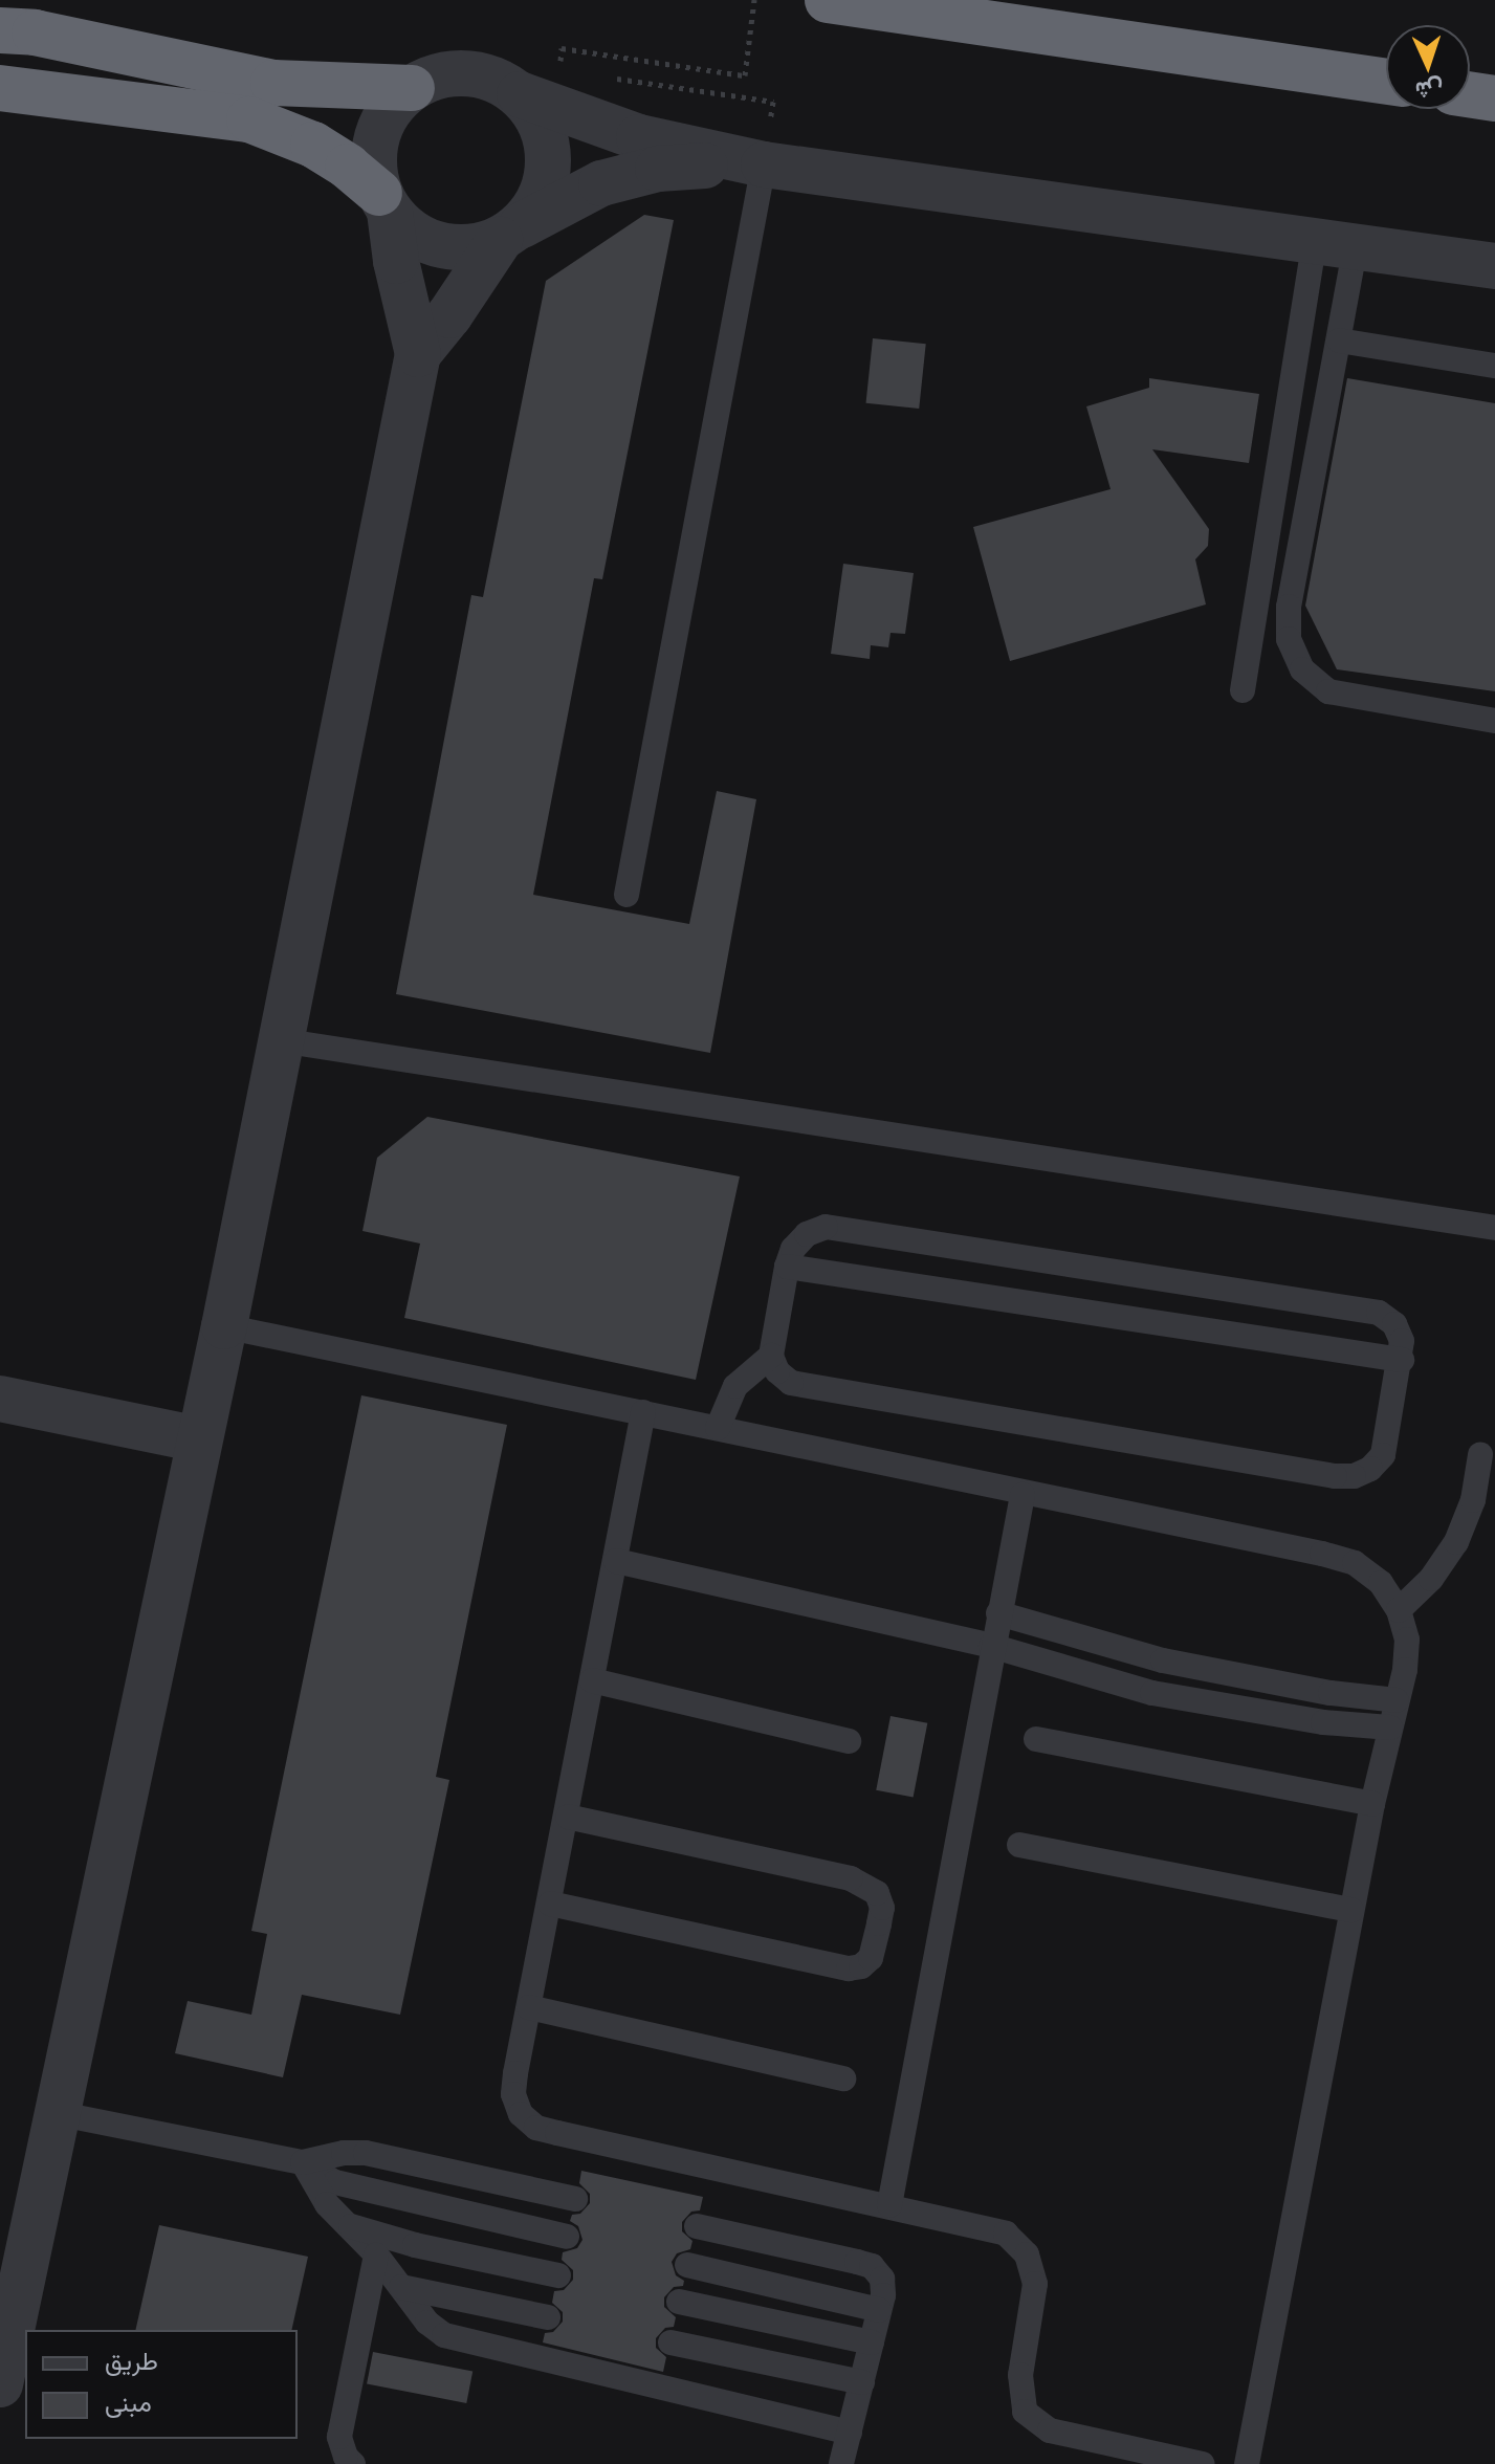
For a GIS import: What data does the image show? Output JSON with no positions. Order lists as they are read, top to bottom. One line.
{"legend":["طريق","مبنى"],"north":"bottom"}
